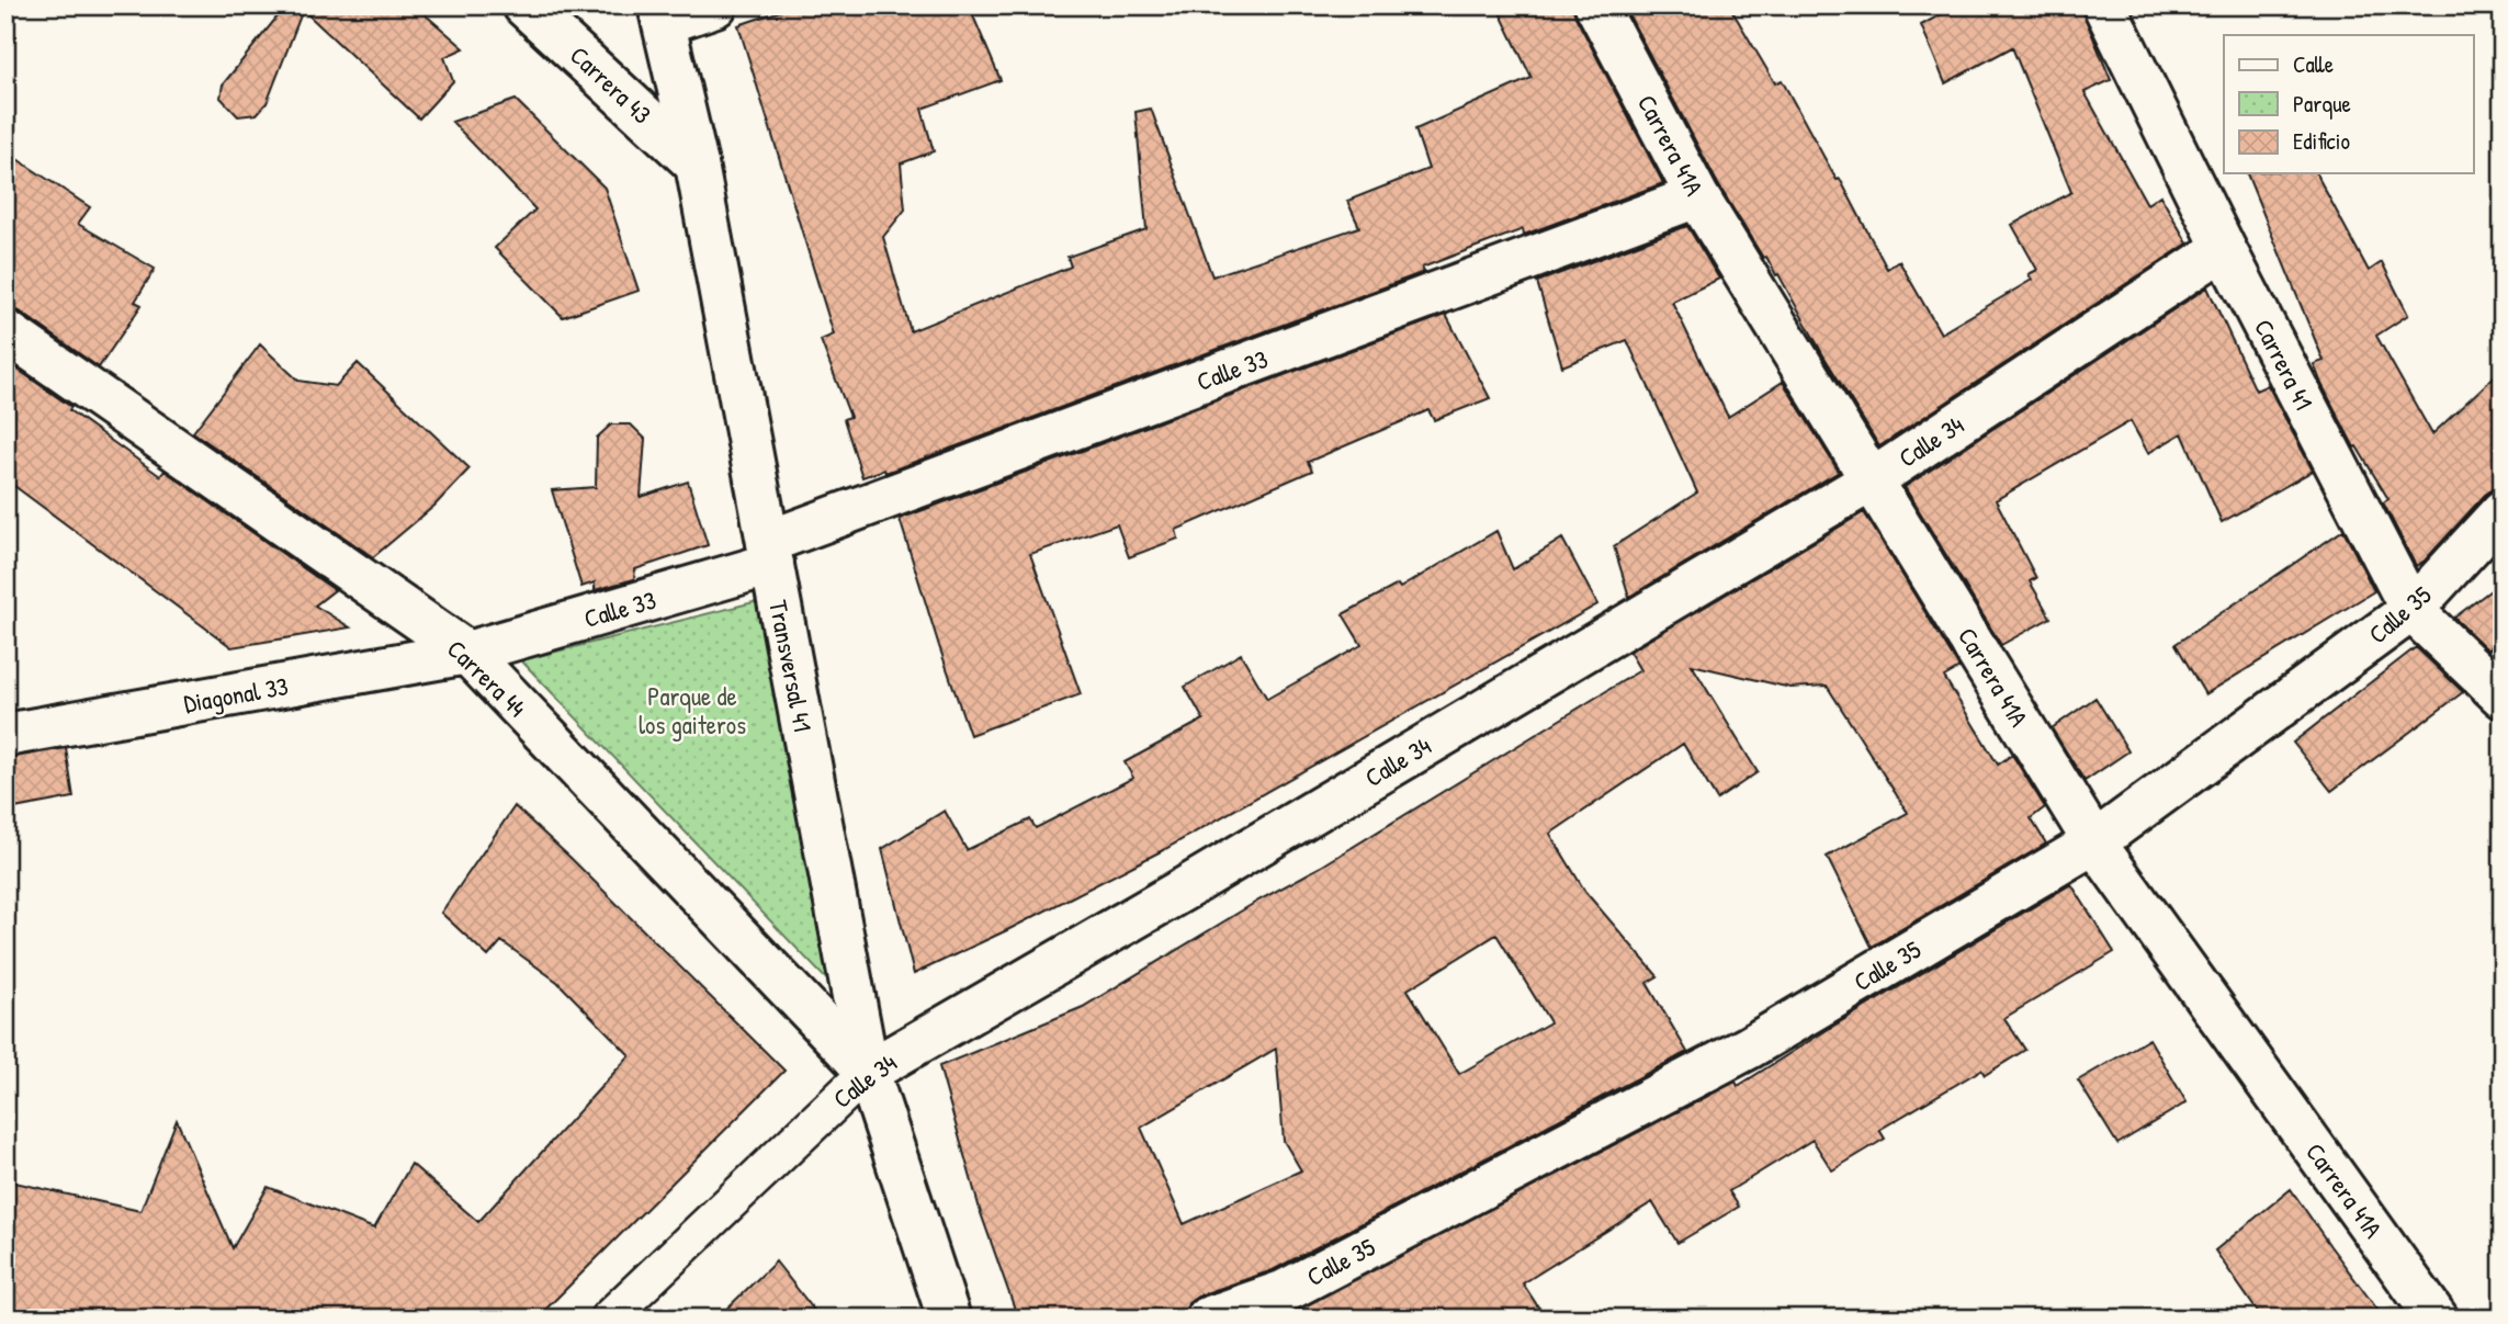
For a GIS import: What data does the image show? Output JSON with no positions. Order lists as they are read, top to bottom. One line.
{"streets":{"street":["Carrera 43","Carrera 41A","Carrera 41","Calle 33","Calle 34","Calle 35","Transversal 41","Carrera 44","Diagonal 33"]},"crossings":[["Carrera 43","Transversal 41"],["Carrera 41A","Calle 33"],["Carrera 41A","Calle 34"],["Carrera 41A","Calle 35"],["Carrera 41","Calle 34"],["Carrera 41","Calle 35"],["Calle 33","Transversal 41"],["Calle 33","Carrera 44"],["Calle 33","Diagonal 33"],["Calle 34","Transversal 41"],["Calle 34","Carrera 44"],["Transversal 41","Carrera 44"],["Carrera 44","Diagonal 33"]],"parks":["Parque de los gaiteros"],"legend":["Calle","Parque","Edificio"]}
